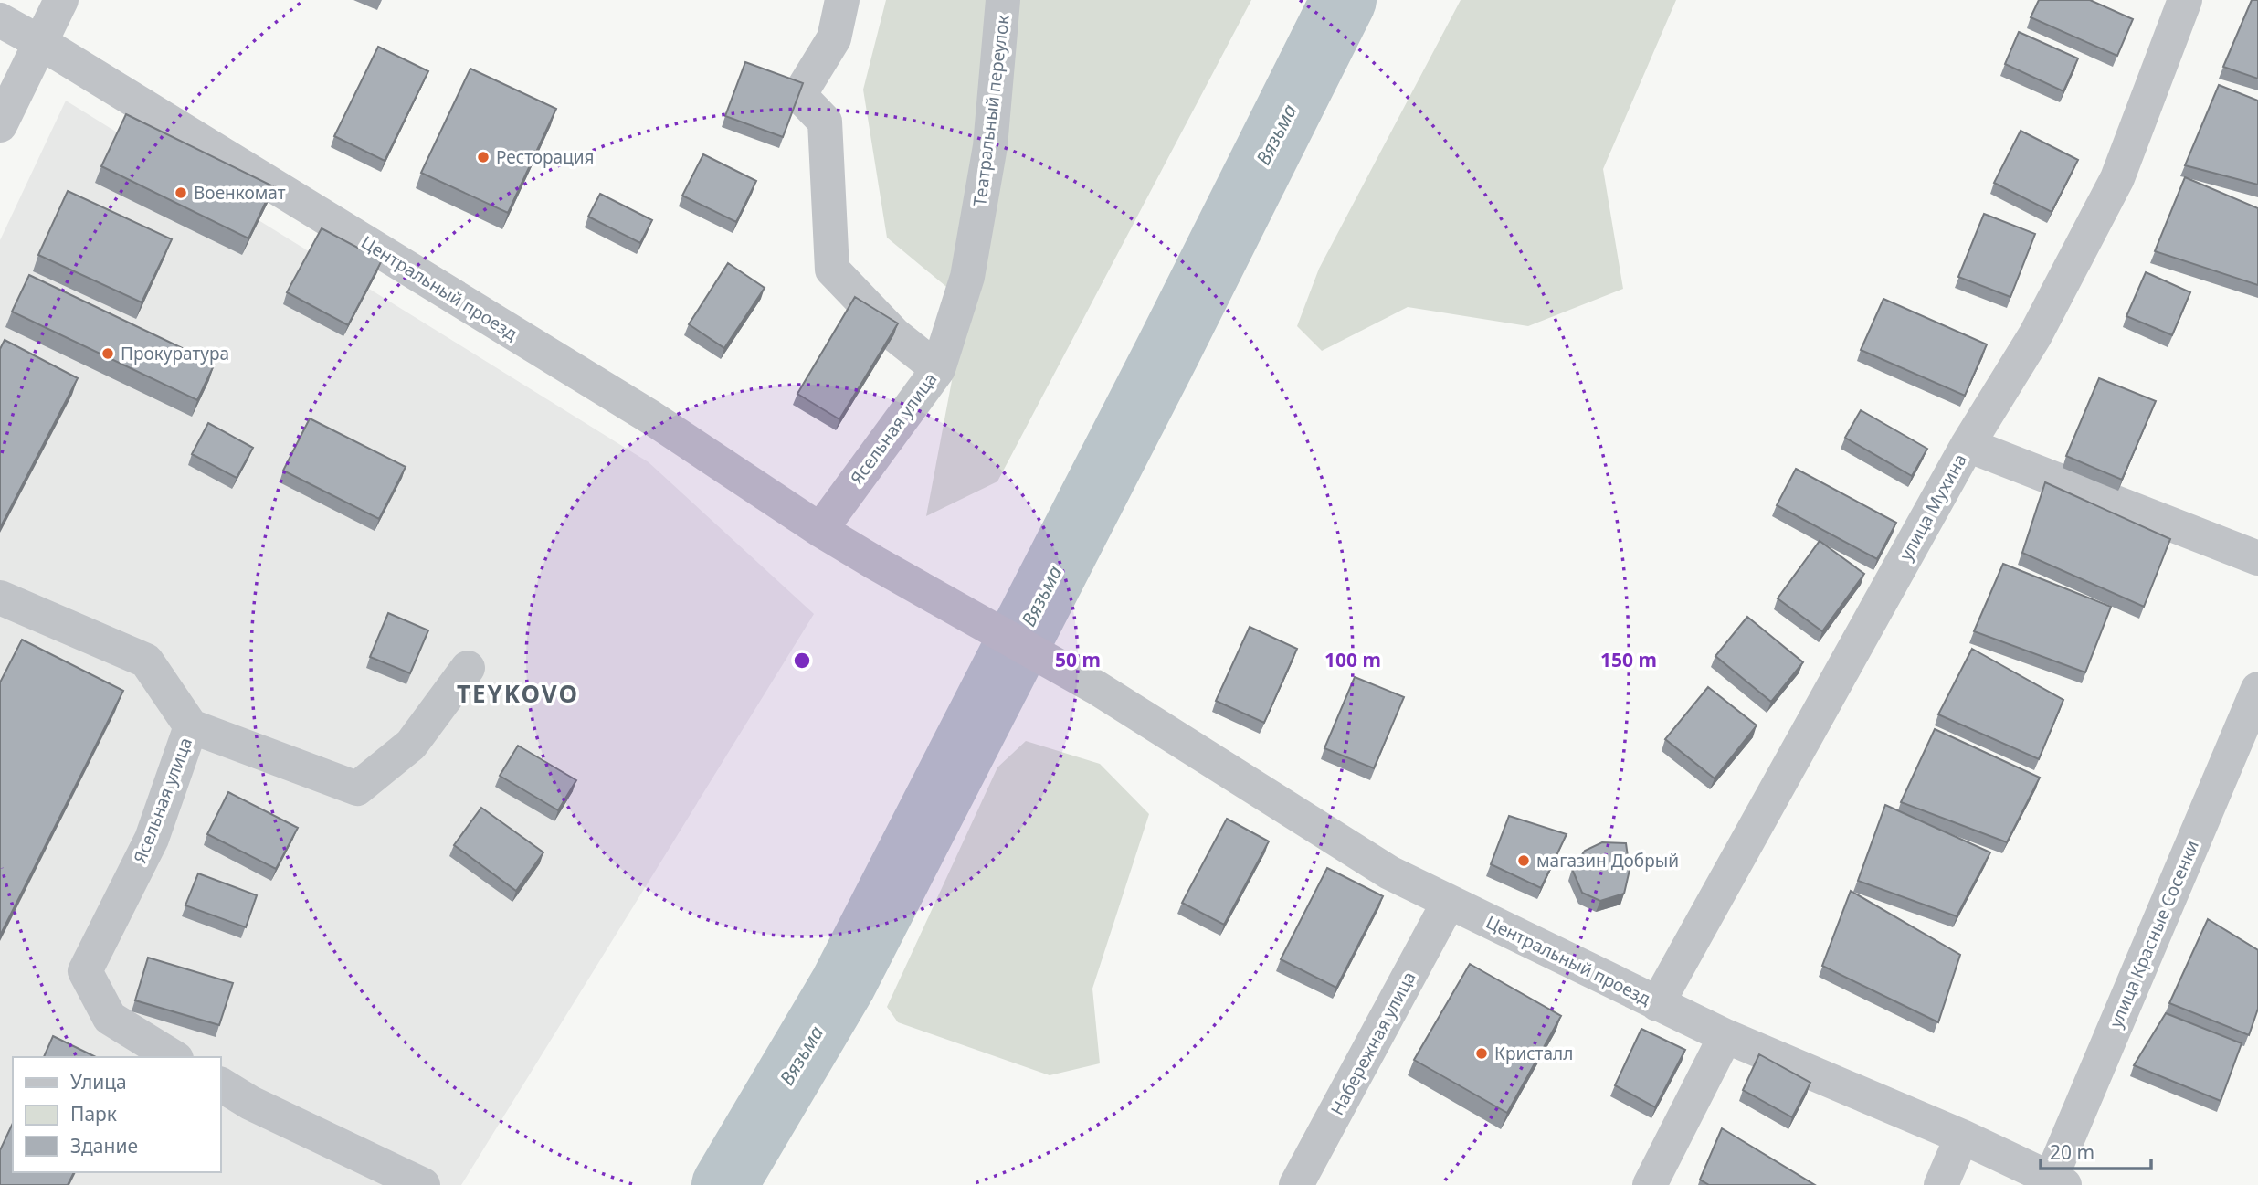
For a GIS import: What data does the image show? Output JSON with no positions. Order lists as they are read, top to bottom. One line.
{"streets":{"street":["Театральный переулок","Центральный проезд","Ясельная улица","улица Мухина","улица Красные Сосенки","Набережная улица"]},"crossings":[["Театральный переулок","Ясельная улица"],["Центральный проезд","Ясельная улица"],["Центральный проезд","улица Мухина"],["Центральный проезд","улица Красные Сосенки"],["Центральный проезд","Набережная улица"]],"districts":["TEYKOVO"],"water":["Вязьма"],"places":["Ресторация","Военкомат","Прокуратура","магазин Добрый","Кристалл"],"legend":["Улица","Парк","Здание"],"scale_bar":"20 m","rings":["50 m","100 m","150 m"]}
